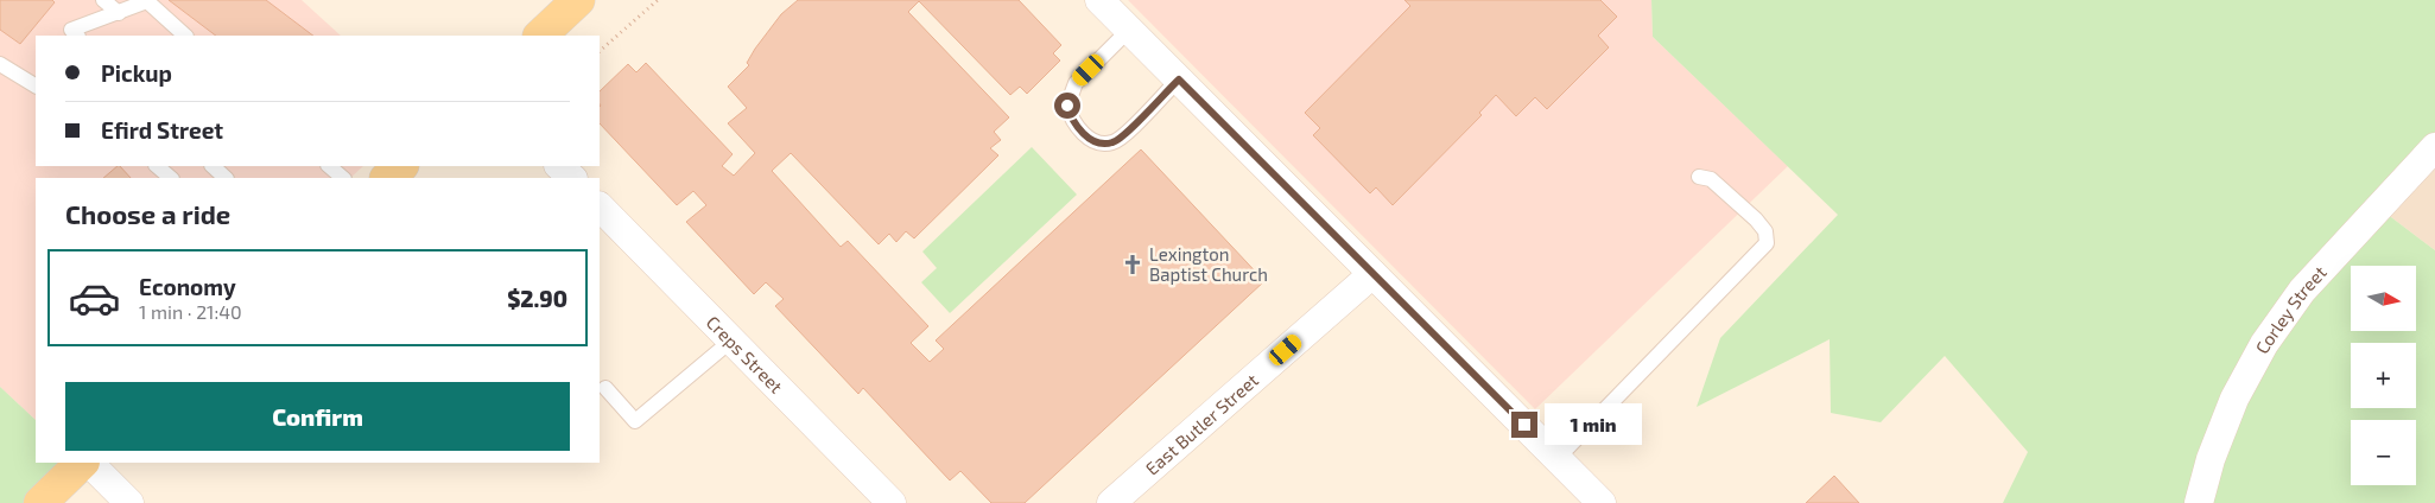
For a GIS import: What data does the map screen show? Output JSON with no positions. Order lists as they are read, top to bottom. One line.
{"streets":{"street":["Corley Street","Creps Street","East Butler Street"]},"places":{"church":["Lexington Baptist Church"]},"north":"right","page":{"banner":["Pickup","Efird Street"],"heading":"Choose a ride","list":[{"name":"Economy","note":"1 min · 21:40","value":"$2.90"}],"map_buttons":["+","−"],"buttons":"Confirm","bubble":"1 min"}}
